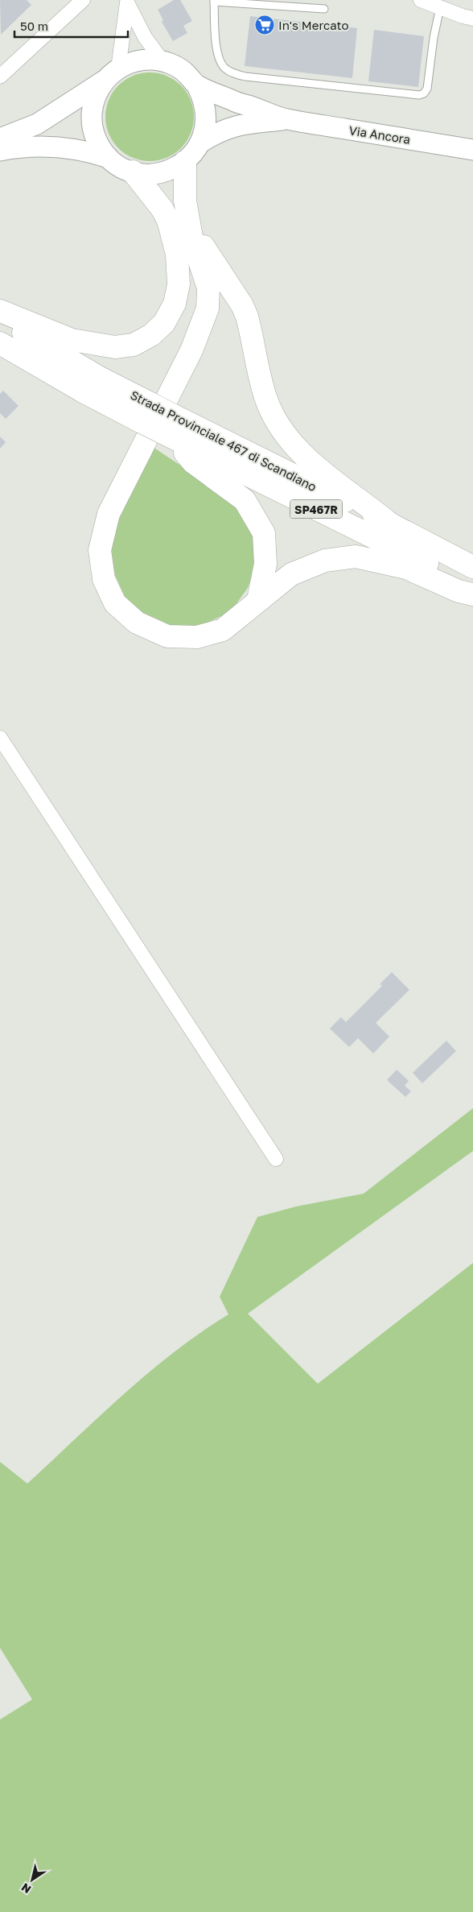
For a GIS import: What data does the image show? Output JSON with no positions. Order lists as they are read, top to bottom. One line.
{"streets":{"main road":["Via Ancora","Strada Provinciale 467 di Scandiano","SP467R"]},"places":{"supermarket":["In's Mercato"]},"scale_bar":"50 m","north":"bottom left"}
